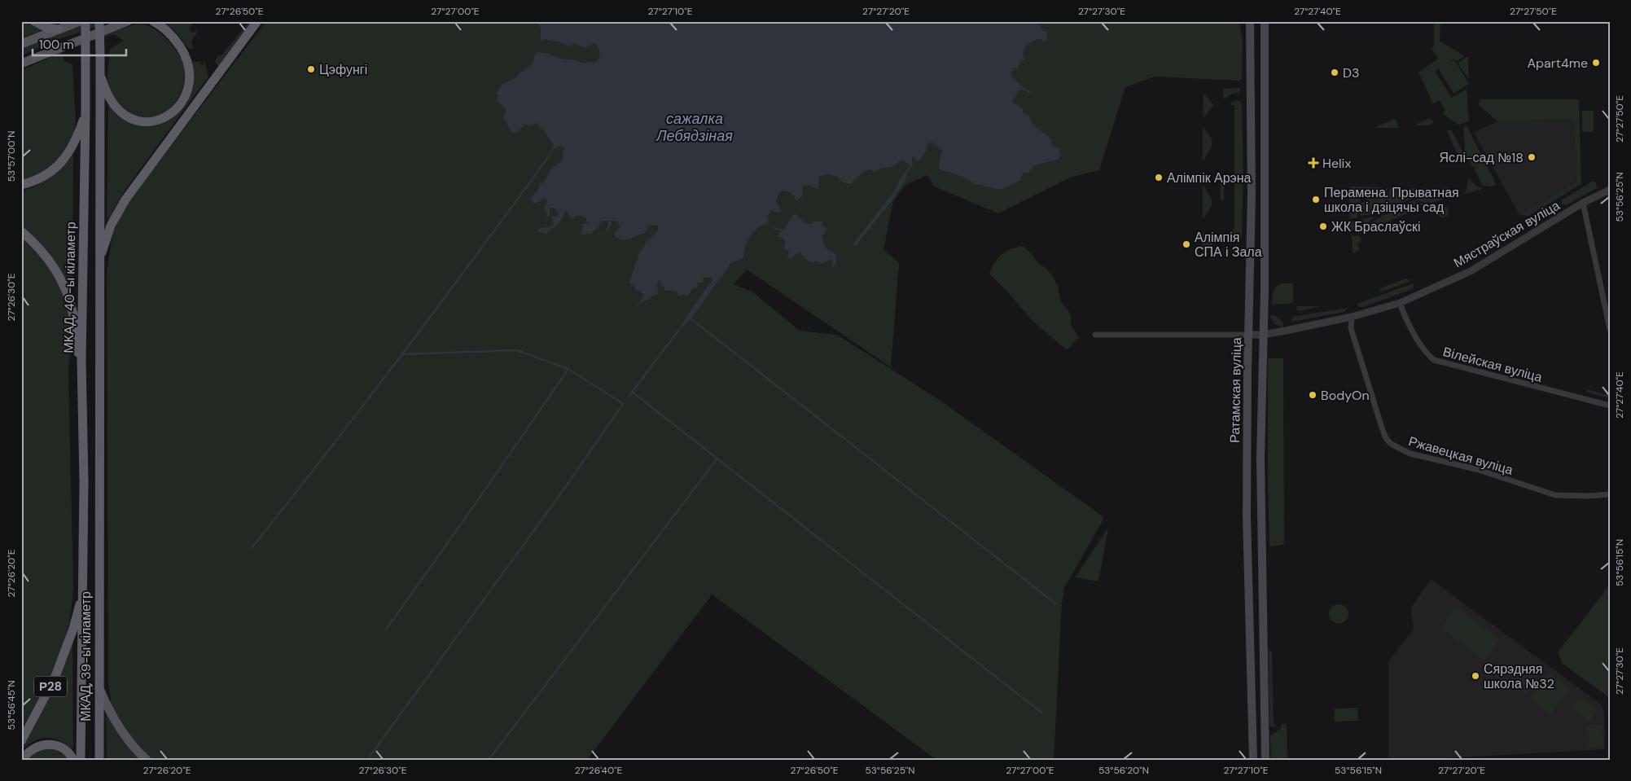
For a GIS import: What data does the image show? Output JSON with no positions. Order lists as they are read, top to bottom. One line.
{"streets":{"highway":["МКАД, 40-ы кіламетр","МКАД, 39-ы кіламетр","Р28"],"main road":["Ратамская вуліца"],"street":["Мястраўская вуліца","Вілейская вуліца","Ржавецкая вуліца"]},"crossings":[["Мястраўская вуліца","Вілейская вуліца"],["Мястраўская вуліца","Ратамская вуліца"],["Мястраўская вуліца","Ржавецкая вуліца"],["МКАД, 40-ы кіламетр","МКАД, 39-ы кіламетр"],["МКАД, 39-ы кіламетр","Р28"]],"water":["сажалка Лебядзіная"],"places":{"other":["Apart4me","Цэфунгі","D3","Яслі-сад №18","Алімпік Арэна","Перамена. Прыватная школа і дзіцячы сад","ЖК Браслаўскі","Алімпія СПА і Зала","BodyOn","Сярэдняя школа №32"],"health":["Helix"]},"scale_bar":"100 m","coordinates":["27°26'50\"E","27°27'00\"E","27°27'10\"E","27°27'20\"E","27°27'30\"E","27°27'40\"E","27°27'50\"E","53°57'00\"N","53°56'25\"N","27°26'30\"E","53°56'15\"N","27°26'20\"E","53°56'45\"N","27°26'40\"E","53°56'20\"N"]}
